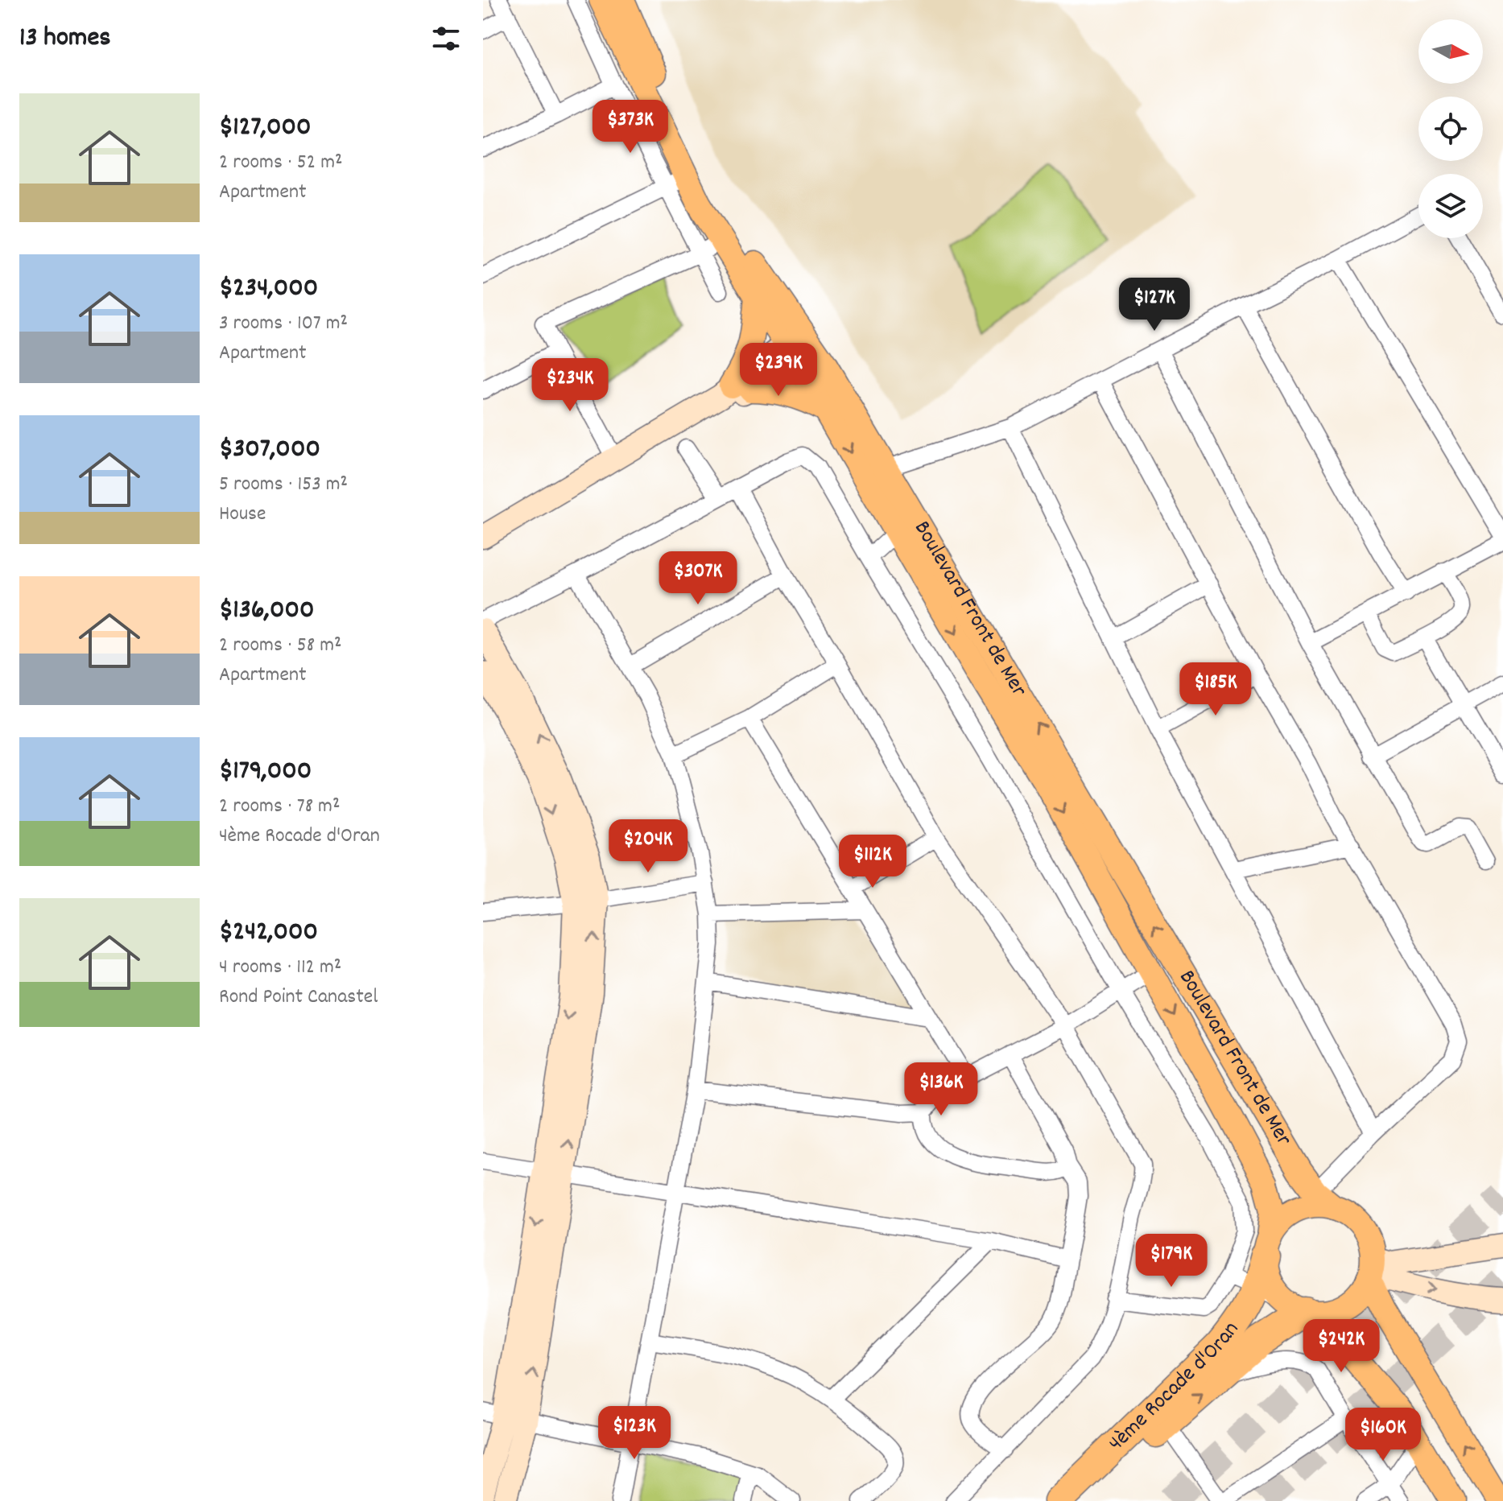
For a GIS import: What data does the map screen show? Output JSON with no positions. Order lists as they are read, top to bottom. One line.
{"streets":{"highway":["4ème Rocade d'Oran"],"main road":["Boulevard Front de Mer"]},"crossings":[["Boulevard Front de Mer","4ème Rocade d'Oran"]],"north":"right","page":{"heading":"13 homes","list":[{"name":"$127,000","note":"2 rooms · 52 m² · Apartment"},{"name":"$234,000","note":"3 rooms · 107 m² · Apartment"},{"name":"$307,000","note":"5 rooms · 153 m² · House"},{"name":"$136,000","note":"2 rooms · 58 m² · Apartment"},{"name":"$179,000","note":"2 rooms · 78 m² · 4ème Rocade d'Oran"},{"name":"$242,000","note":"4 rooms · 112 m² · Rond Point Canastel"}],"price":["$373K","$127K","$239K","$234K","$307K","$185K","$204K","$112K","$136K","$179K","$242K","$123K","$160K"]}}
